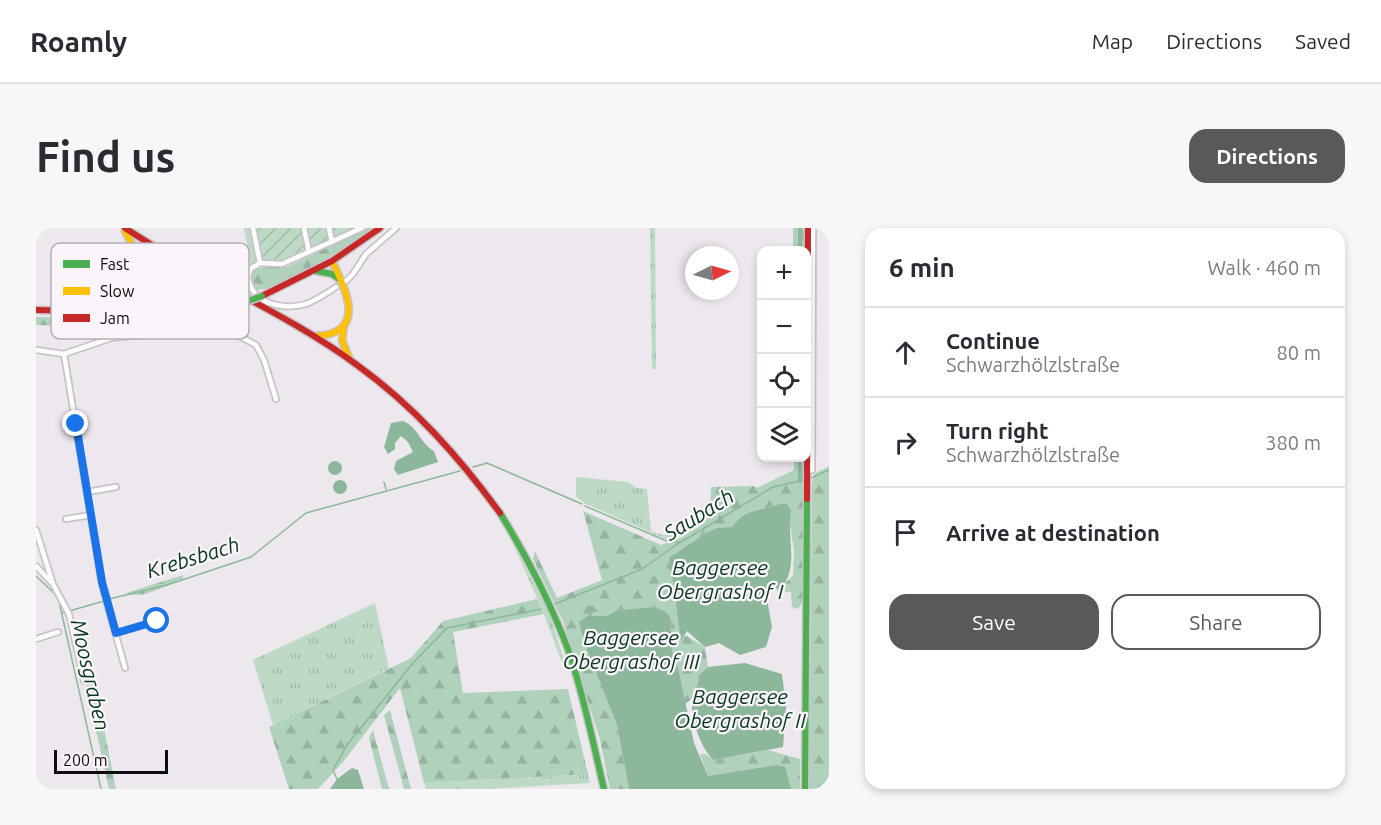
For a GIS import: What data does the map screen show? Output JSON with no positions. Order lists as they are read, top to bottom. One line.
{"water":["Saubach","Krebsbach","Baggersee Obergrashof I","Baggersee Obergrashof III","Moosgraben","Baggersee Obergrashof II"],"legend":["Fast","Slow","Jam"],"scale_bar":"200 m","north":"right","page":{"header":"Roamly","nav":["Map","Directions","Saved"],"buttons":["Directions",["Save","Share"]],"title":"Find us","heading":["6 min","Walk · 460 m"],"map_buttons":["+","−"],"list":[["Continue","Schwarzhölzlstraße","80 m"],["Turn right","Schwarzhölzlstraße","380 m"],"Arrive at destination"],"scale":"200 m"}}
